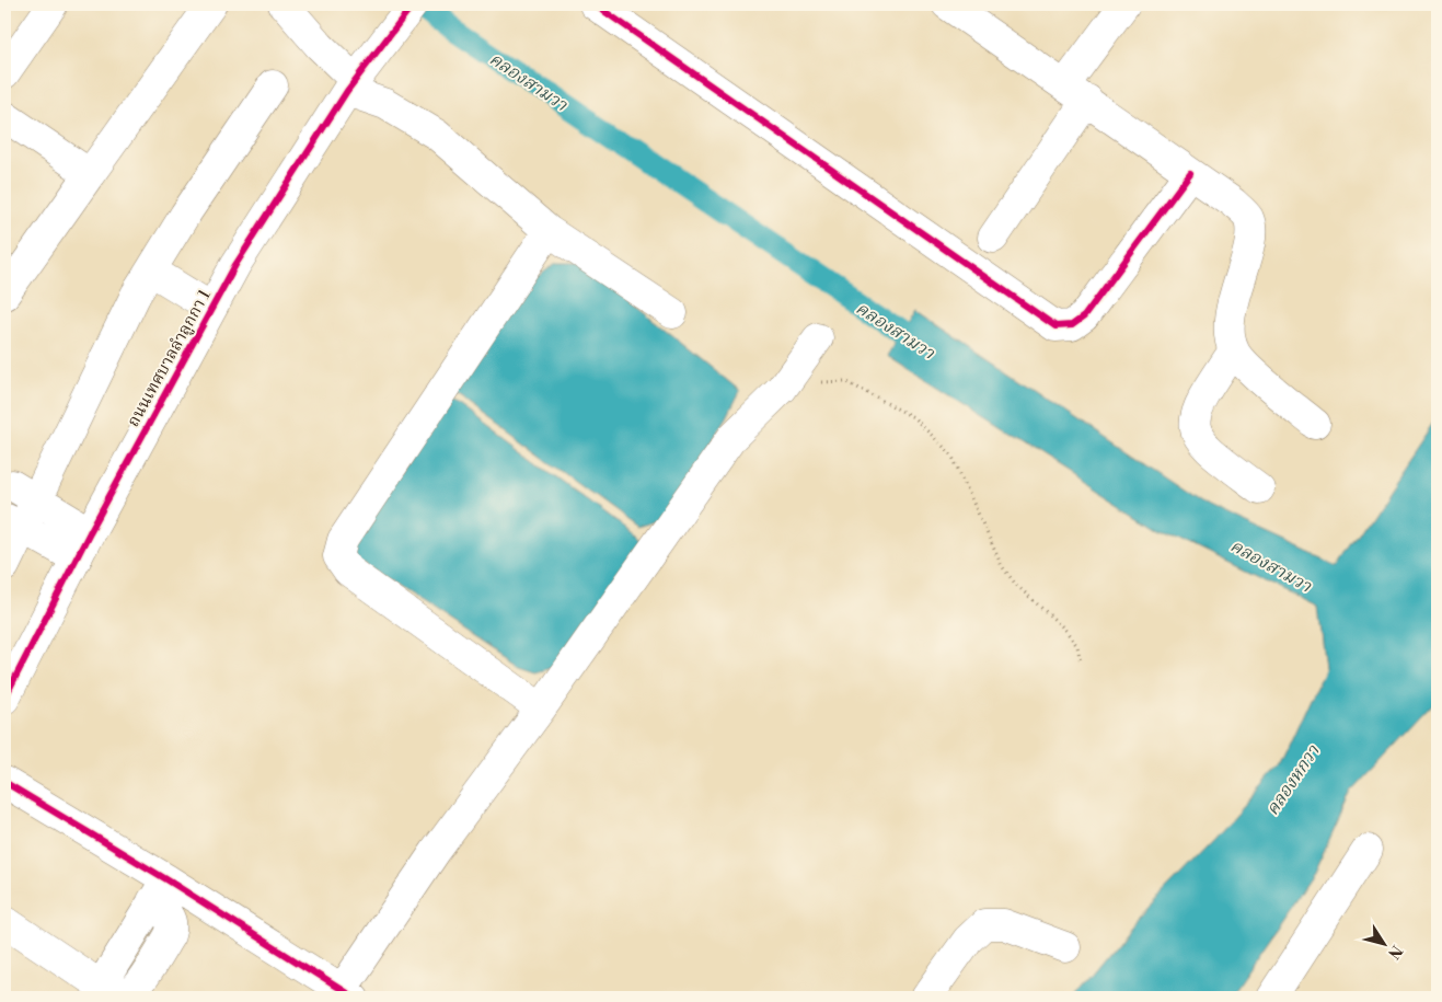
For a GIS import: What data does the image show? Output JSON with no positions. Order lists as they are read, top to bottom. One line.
{"streets":{"street":["ถนนเทศบาลลำลูกกา 1"]},"water":["คลองสามวา","คลองหกวา"],"north":"bottom right"}
